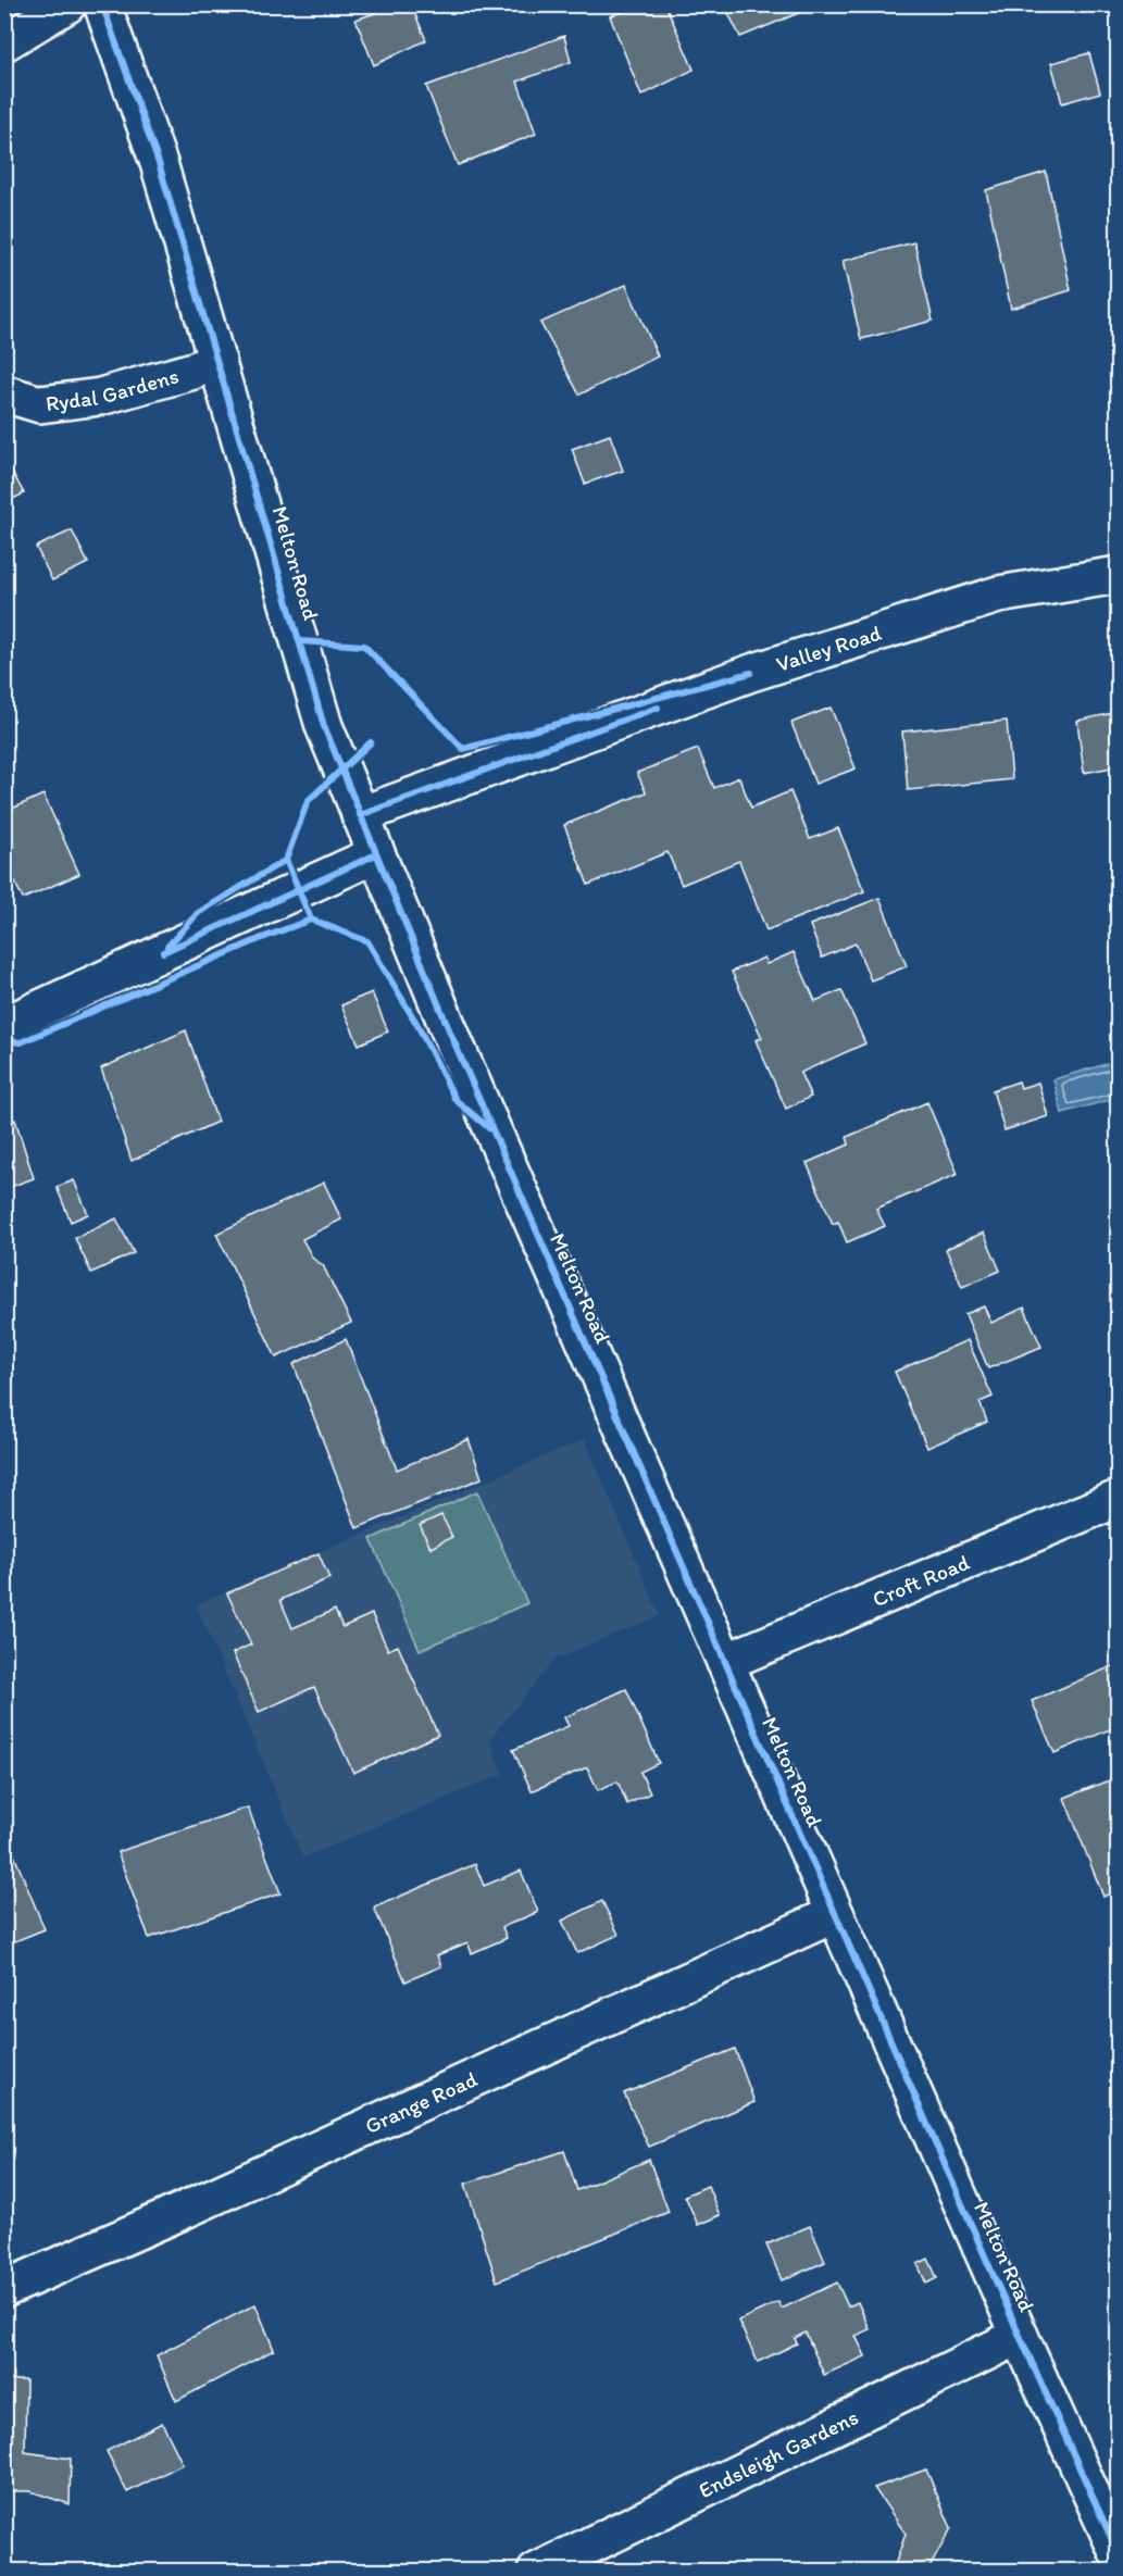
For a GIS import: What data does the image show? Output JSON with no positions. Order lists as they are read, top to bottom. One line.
{"streets":{"street":["Rydal Gardens","Melton Road","Valley Road","Croft Road","Grange Road","Endsleigh Gardens"]},"crossings":[["Rydal Gardens","Melton Road"],["Melton Road","Valley Road"],["Melton Road","Croft Road"],["Melton Road","Grange Road"],["Melton Road","Endsleigh Gardens"]]}
